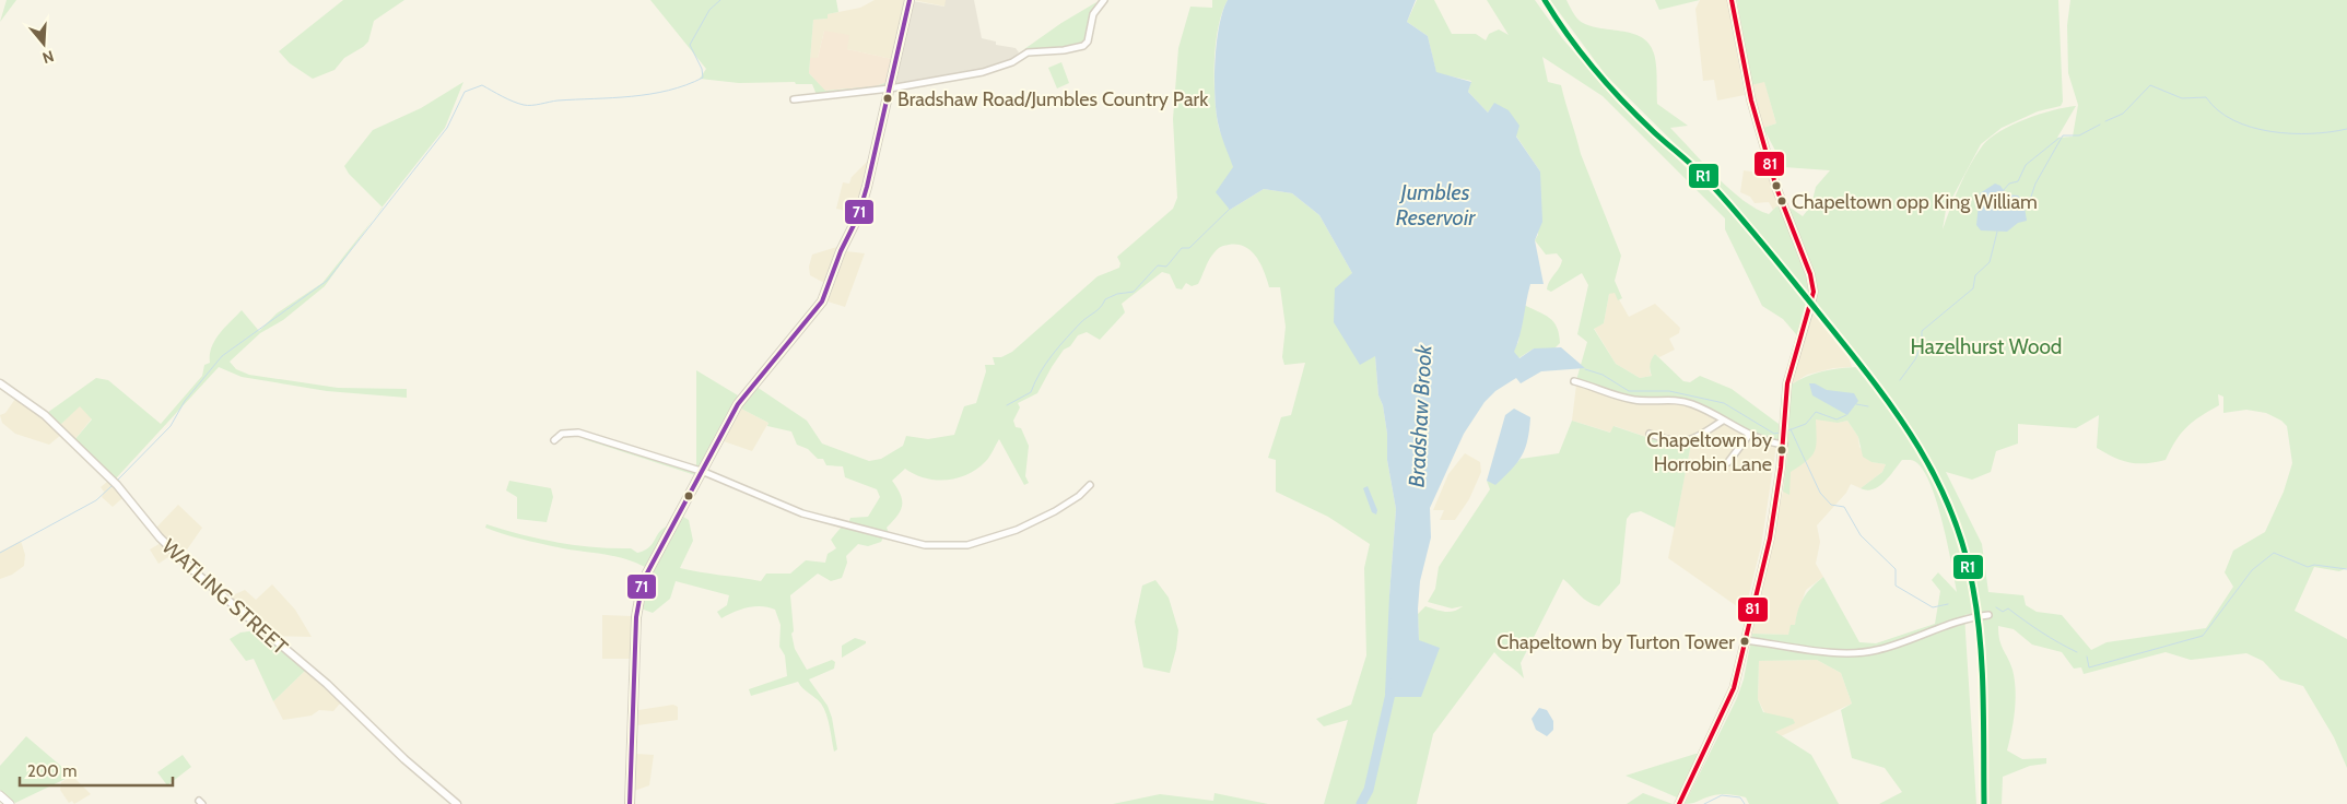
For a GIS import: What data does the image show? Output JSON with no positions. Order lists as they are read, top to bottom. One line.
{"streets":{"street":["WATLING STREET"]},"water":["Jumbles Reservoir","Bradshaw Brook"],"parks":["Hazelhurst Wood"],"places":["Bradshaw Road/Jumbles Country Park","Chapeltown opp King William","Chapeltown by Horrobin Lane","Chapeltown by Turton Tower"],"lines":["transit line R1","transit line 81","transit line 71"],"scale_bar":"200 m","north":"bottom"}
